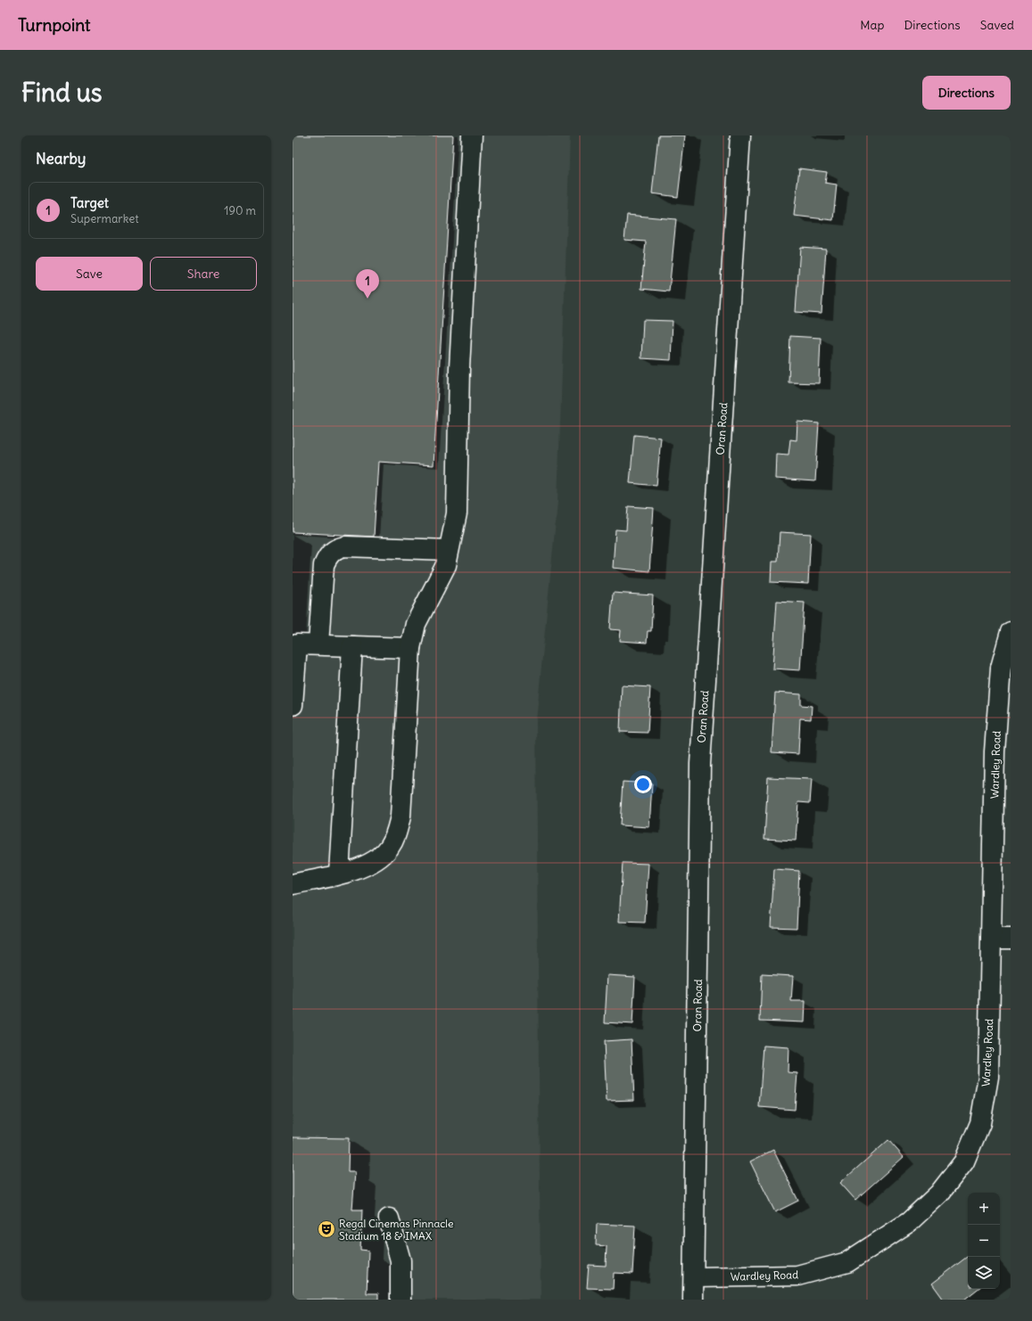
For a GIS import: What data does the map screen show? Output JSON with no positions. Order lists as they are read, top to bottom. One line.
{"streets":{"street":["Oran Road","Wardley Road"]},"crossings":[["Oran Road","Wardley Road"]],"places":{"theatre":["Regal Cinemas Pinnacle Stadium 18 & IMAX"]},"page":{"header":"Turnpoint","nav":["Map","Directions","Saved"],"buttons":["Directions",["Save","Share"]],"title":"Find us","heading":"Nearby","list":[{"mark":"1","name":"Target","note":"Supermarket","value":"190 m"}],"pins":"1","map_buttons":["+","−"]}}
